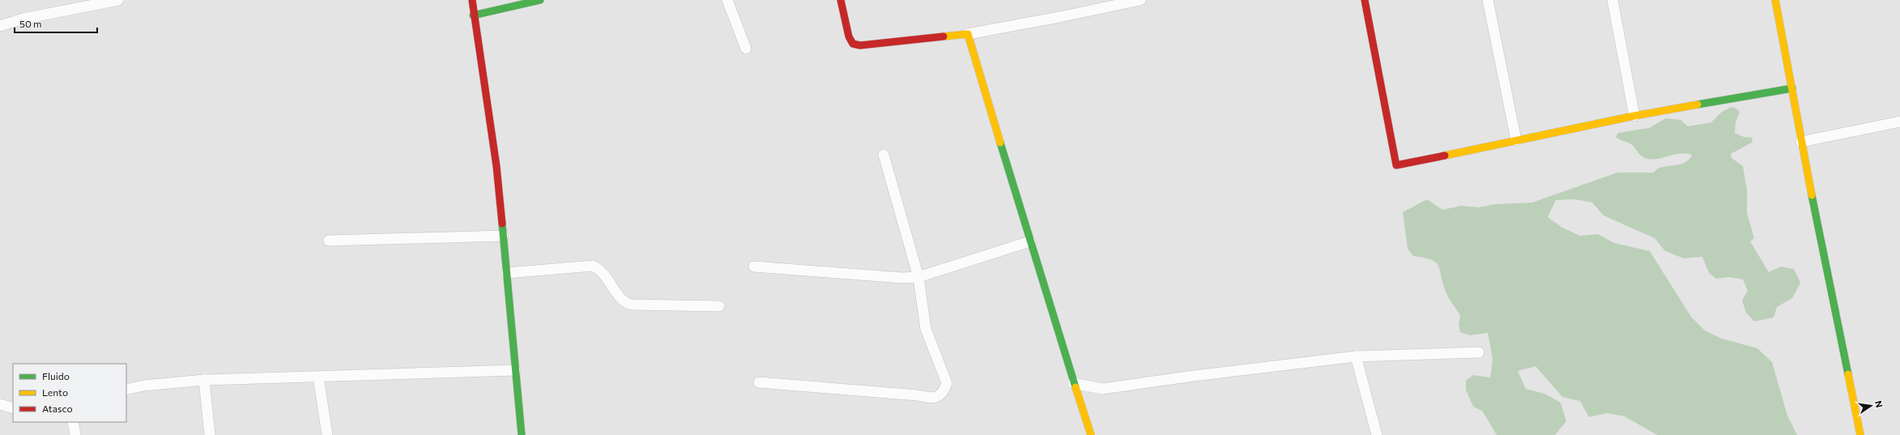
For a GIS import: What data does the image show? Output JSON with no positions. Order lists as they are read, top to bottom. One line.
{"legend":["Fluido","Lento","Atasco"],"scale_bar":"50 m","north":"right"}
